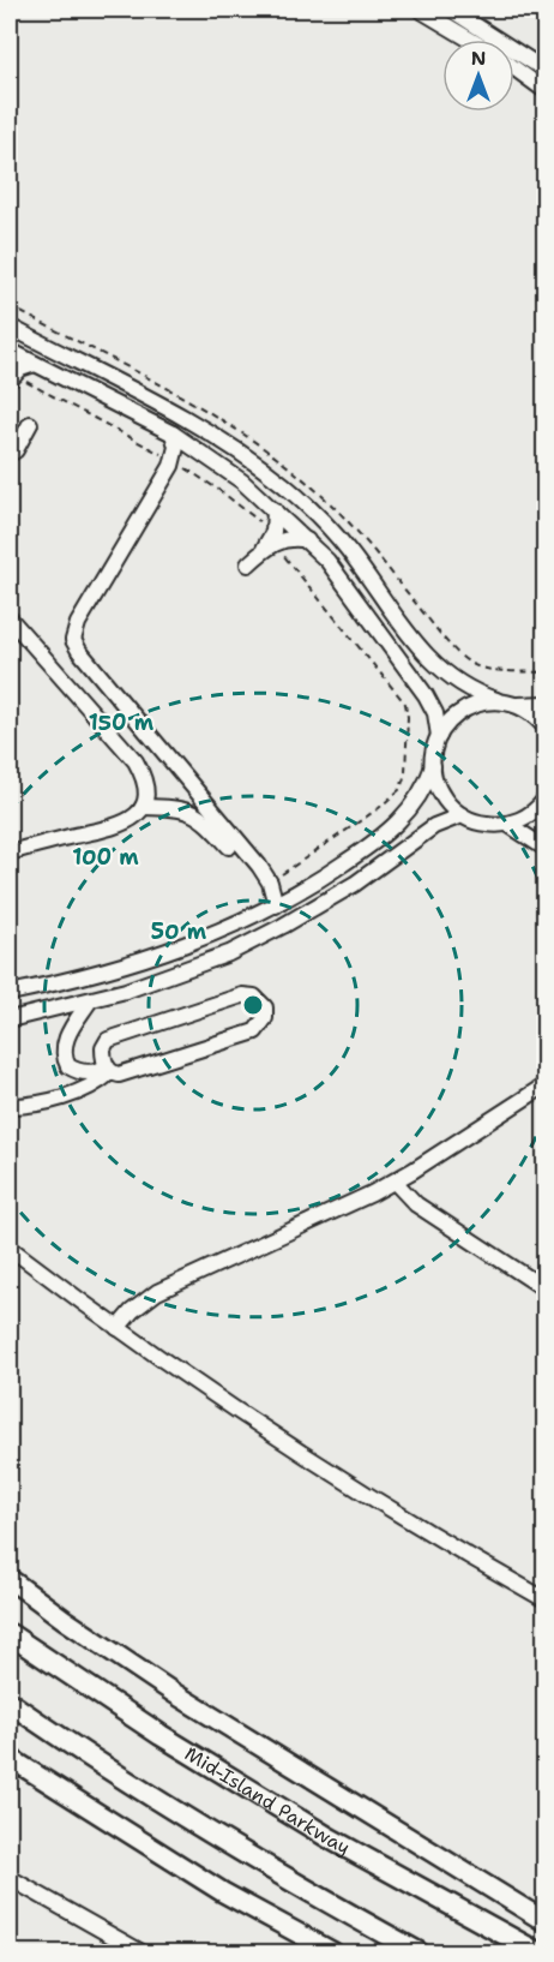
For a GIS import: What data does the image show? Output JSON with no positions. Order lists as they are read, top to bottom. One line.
{"streets":{"highway":["Mid-Island Parkway"]},"north":"top","rings":["150 m","100 m","50 m"]}
